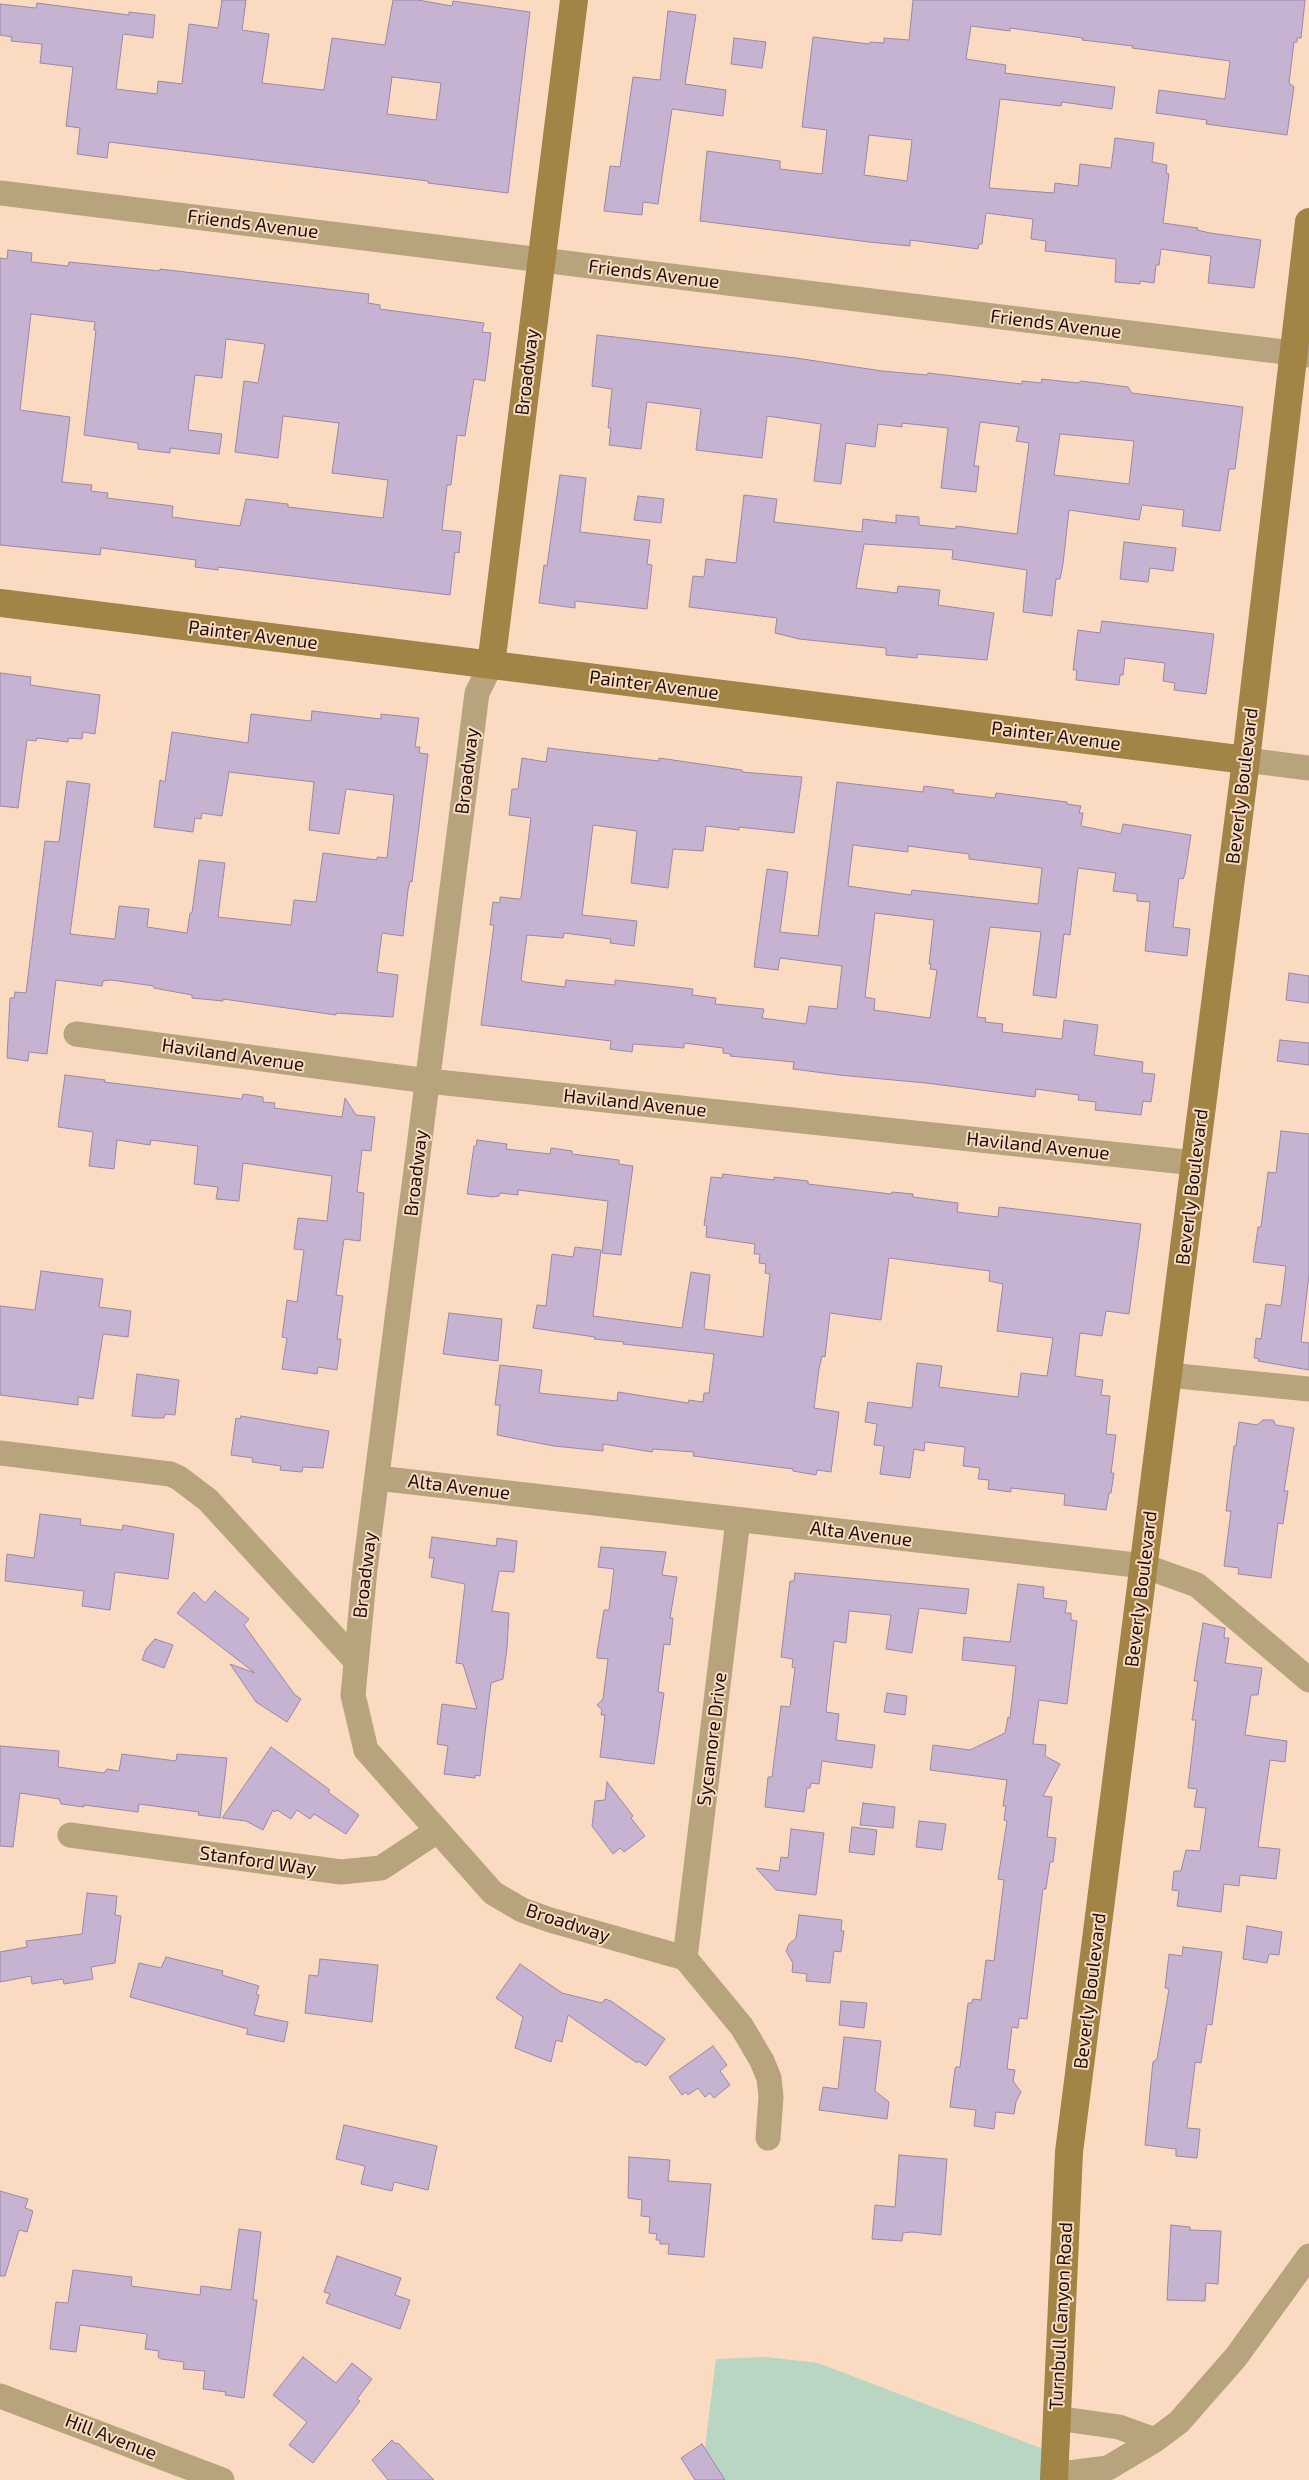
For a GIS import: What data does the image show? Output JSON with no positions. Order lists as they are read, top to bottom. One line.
{"streets":{"street":["Friends Avenue","Broadway","Painter Avenue","Beverly Boulevard","Haviland Avenue","Alta Avenue","Sycamore Drive","Stanford Way","Turnbull Canyon Road","Hill Avenue"]},"crossings":[["Friends Avenue","Broadway"],["Friends Avenue","Beverly Boulevard"],["Broadway","Painter Avenue"],["Broadway","Haviland Avenue"],["Broadway","Alta Avenue"],["Broadway","Sycamore Drive"],["Broadway","Stanford Way"],["Painter Avenue","Beverly Boulevard"],["Beverly Boulevard","Haviland Avenue"],["Beverly Boulevard","Alta Avenue"],["Beverly Boulevard","Turnbull Canyon Road"],["Alta Avenue","Sycamore Drive"]]}
